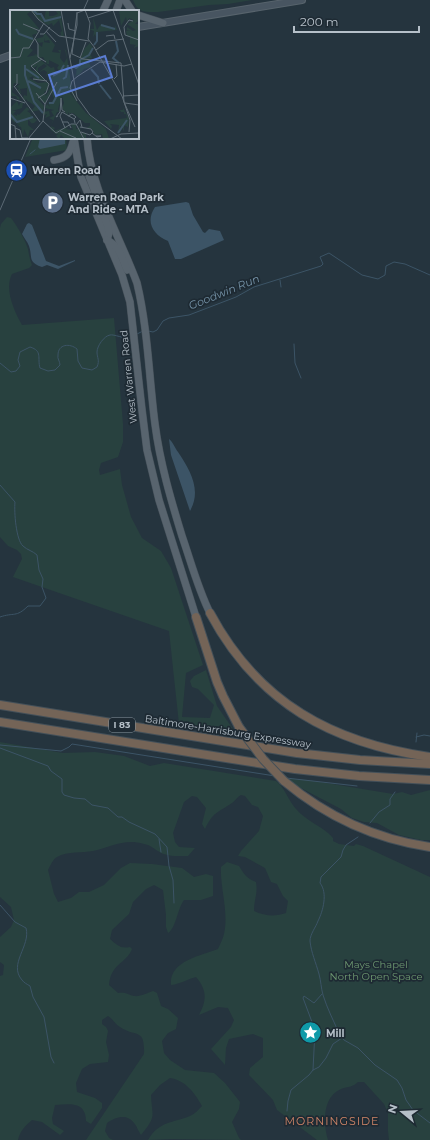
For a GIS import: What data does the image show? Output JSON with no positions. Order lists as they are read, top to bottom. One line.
{"streets":{"highway":["I 83","Baltimore-Harrisburg Expressway"],"main road":["West Warren Road"]},"districts":["MORNINGSIDE"],"water":["Goodwin Run"],"parks":["Mays Chapel North Open Space"],"places":{"station":["Warren Road"],"parking":["Warren Road Park And Ride - MTA"],"place":["Mill"]},"scale_bar":"200 m","north":"left"}
